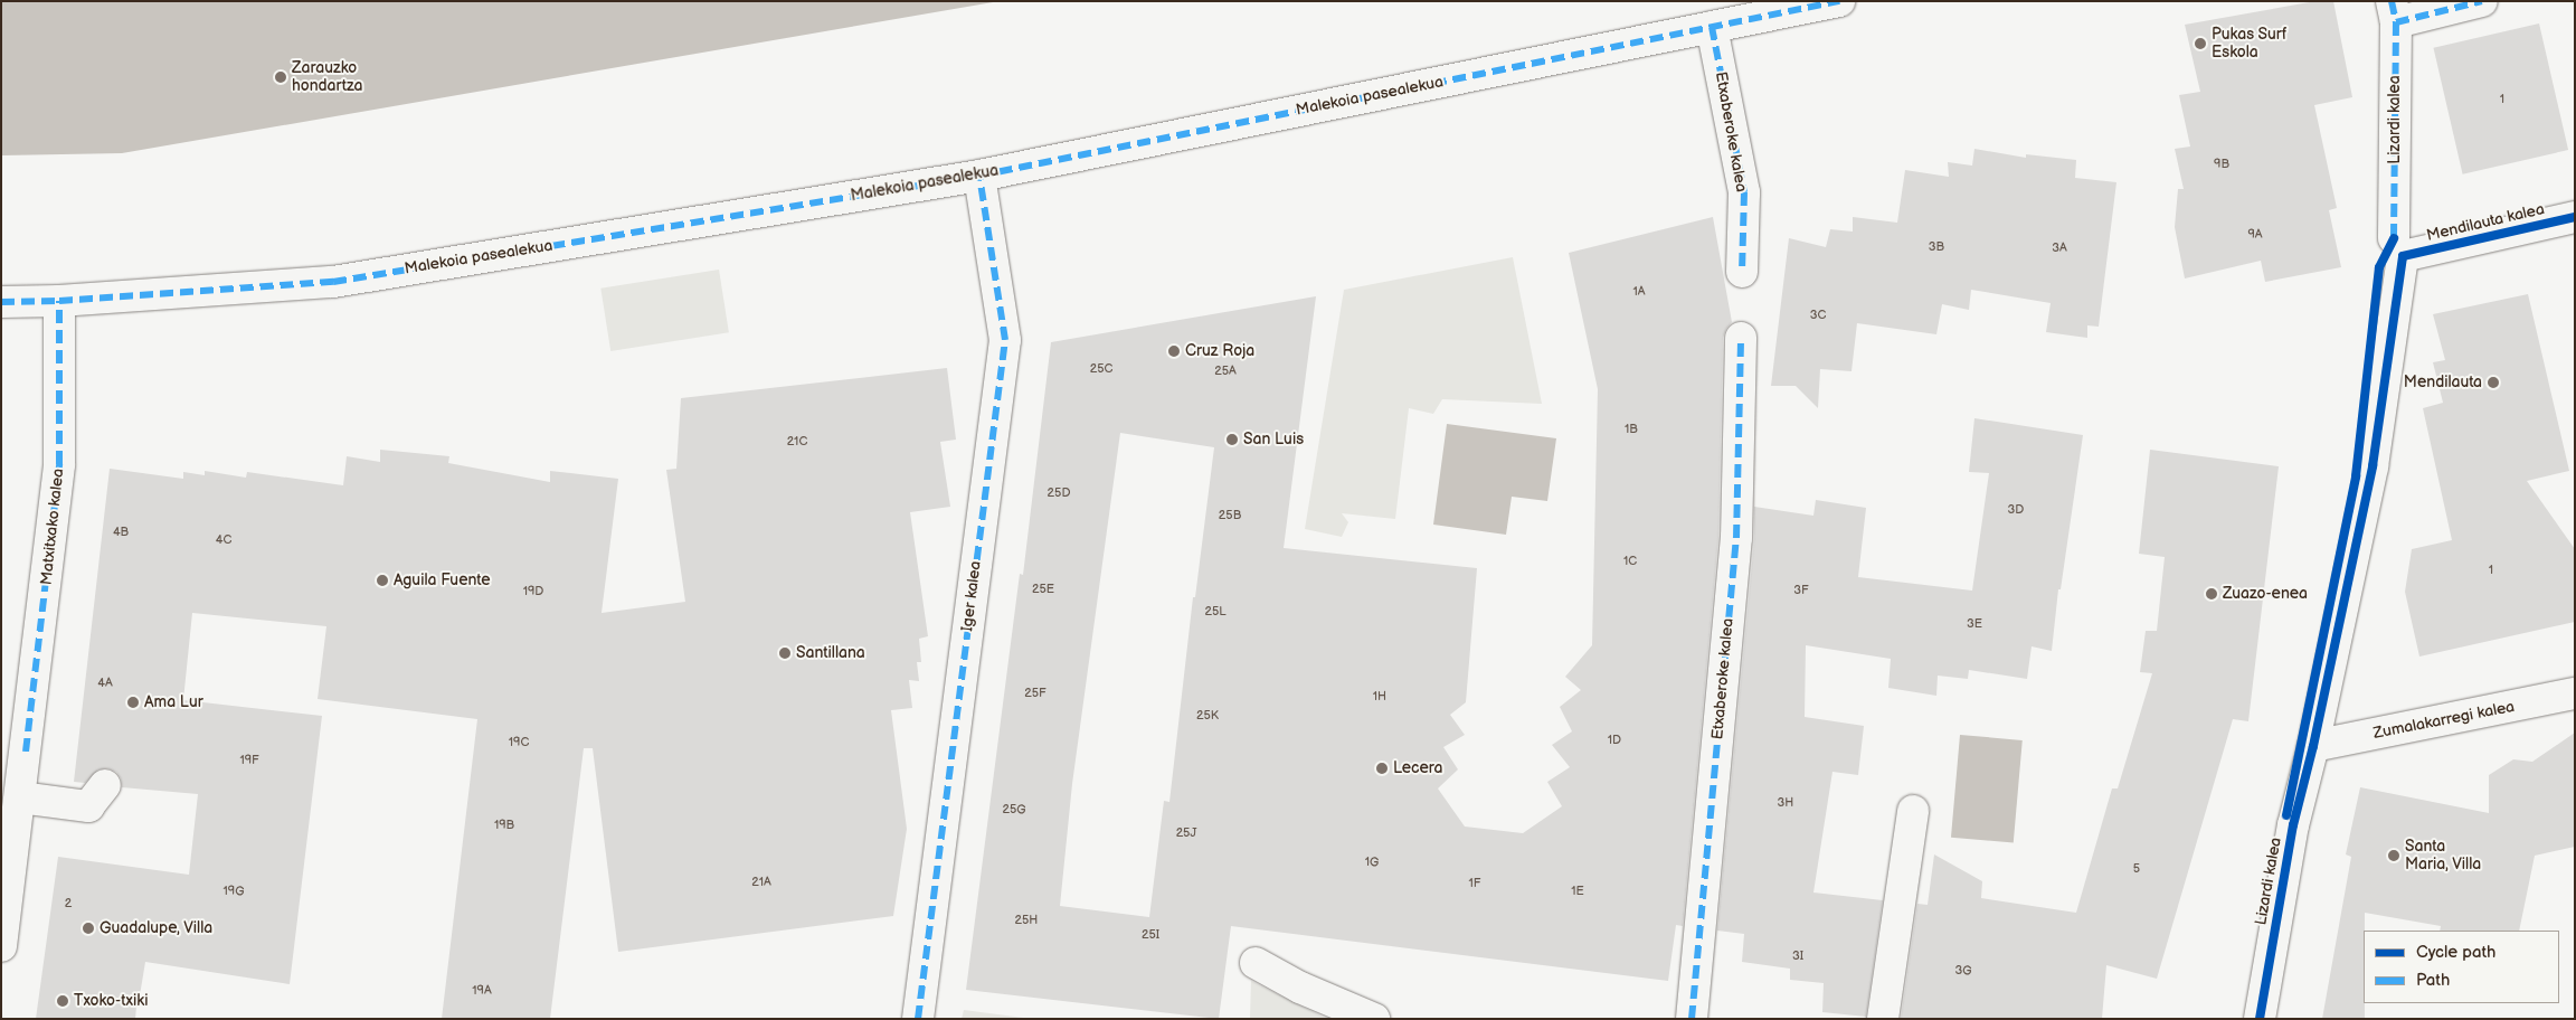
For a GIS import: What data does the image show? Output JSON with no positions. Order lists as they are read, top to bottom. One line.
{"streets":{"street":["Malekoia pasealekua","Lizardi kalea","Etxaberoke kalea","Mendilauta kalea","Matxitxako kalea","Iger kalea","Zumalakarregi kalea"]},"crossings":[["Malekoia pasealekua","Etxaberoke kalea"],["Malekoia pasealekua","Matxitxako kalea"],["Malekoia pasealekua","Iger kalea"],["Lizardi kalea","Mendilauta kalea"],["Lizardi kalea","Zumalakarregi kalea"]],"places":["Pukas Surf Eskola","Zarauzko hondartza","Cruz Roja","Mendilauta","San Luis","Aguila Fuente","Zuazo-enea","Santillana","Ama Lur","Lecera","Santa Maria, Villa","Guadalupe, Villa","Txoko-txiki"],"house_numbers":["1","9B","9A","3B","3A","1A","3C","25C","25A","1B","21C","25D","3D","25B","4B","4C","1C","1","25E","3F","19D","25L","3E","4A","25F","1H","25K","1D","19C","19F","3H","25G","19B","25J","1G","5","21A","1F","19G","1E","2","25H","25I","3I","3G","19A"],"legend":["Cycle path","Path"]}
